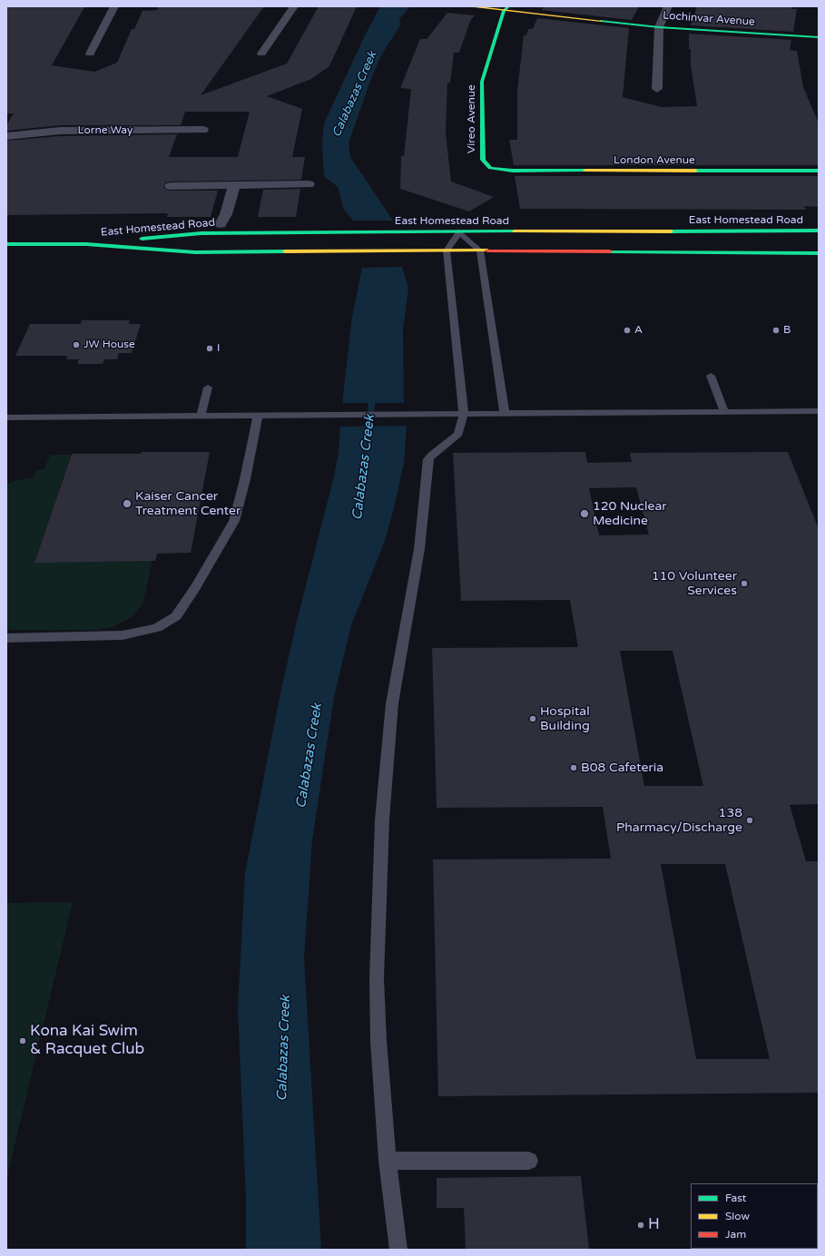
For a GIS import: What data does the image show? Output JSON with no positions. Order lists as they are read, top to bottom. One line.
{"streets":{"main road":["Lochinvar Avenue","Vireo Avenue","London Avenue","East Homestead Road"],"street":["Lorne Way"]},"crossings":[["Lochinvar Avenue","Vireo Avenue"],["Vireo Avenue","London Avenue"]],"water":["Calabazas Creek"],"places":["A","B","JW House","I","Kaiser Cancer Treatment Center","120 Nuclear Medicine","110 Volunteer Services","Hospital Building","B08 Cafeteria","138 Pharmacy/Discharge","Kona Kai Swim & Racquet Club","H"],"legend":["Fast","Slow","Jam"]}
